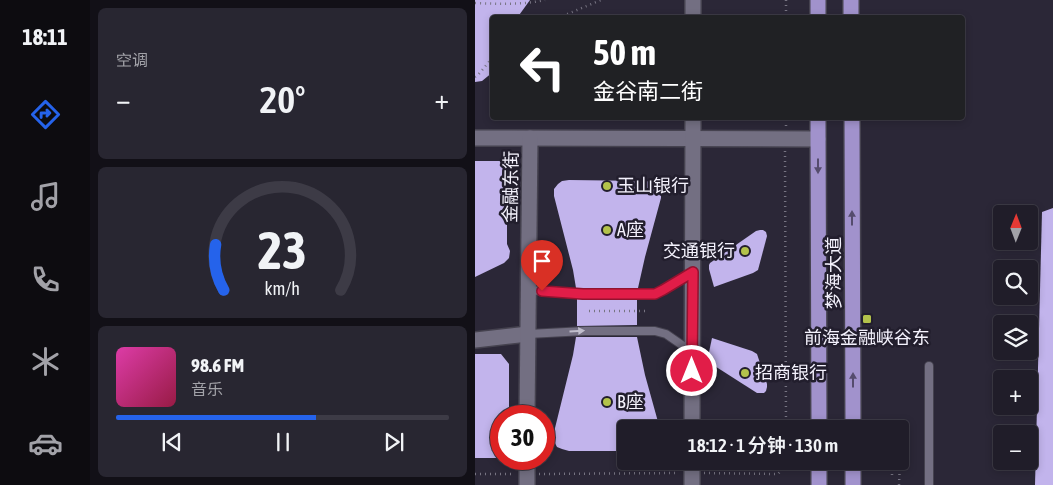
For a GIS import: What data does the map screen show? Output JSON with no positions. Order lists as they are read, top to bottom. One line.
{"streets":{"main road":["梦海大道"],"street":["金融东街"]},"places":{"other":["玉山银行","A座","交通银行","招商银行","B座"],"transit":["前海金融峡谷东"]},"north":"top","page":{"tabs":"18:11","tile":"空调","turn":["50 m","金谷南二街"],"heat":["−","20°","+"],"map_buttons":["+","−"],"song":["98.6 FM","音乐"],"limit":"30","trip":"18:12 · 1 分钟 · 130 m","gauge":["23","km/h"]}}
